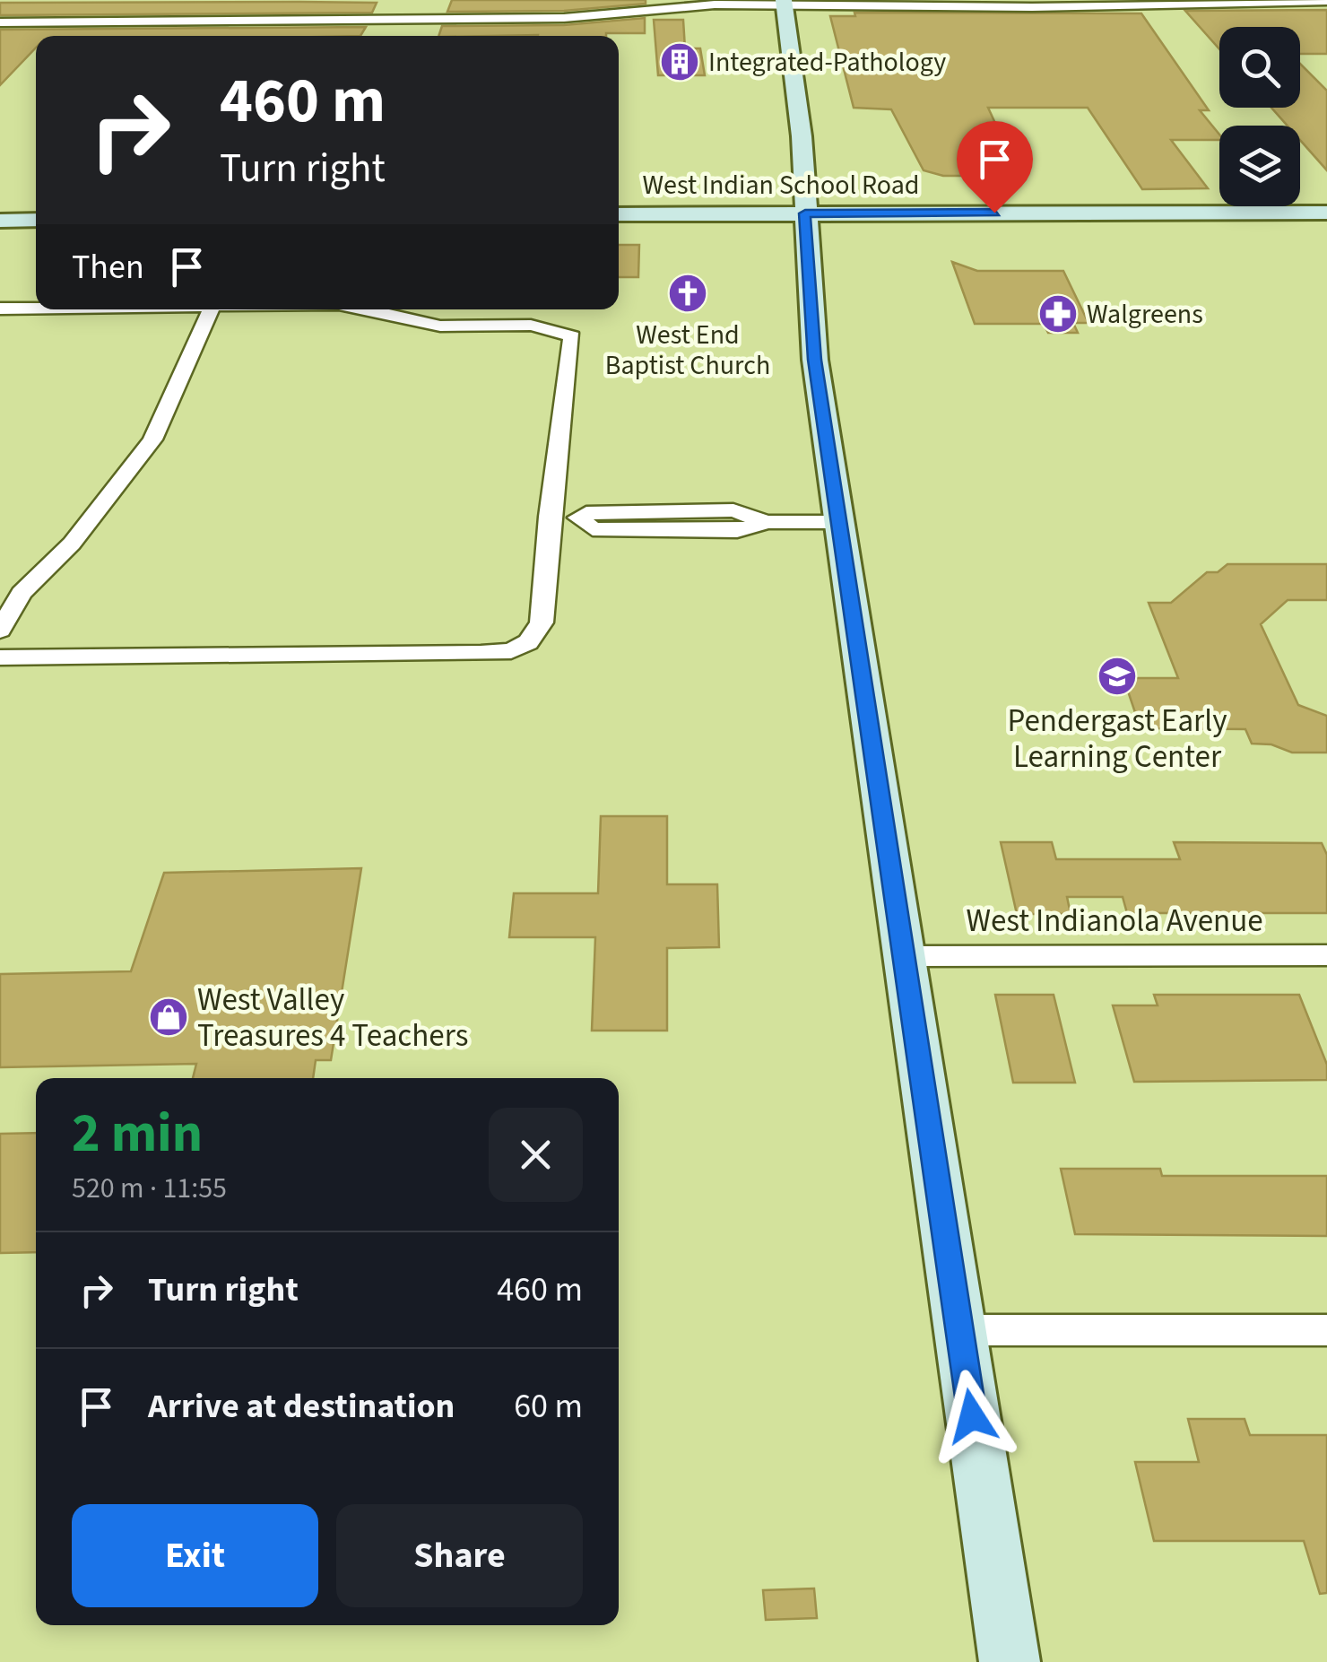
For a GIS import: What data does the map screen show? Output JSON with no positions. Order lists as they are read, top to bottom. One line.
{"streets":{"main road":["West Indian School Road"],"street":["West Indianola Avenue"]},"places":{"building":["Integrated-Pathology"],"church":["West End Baptist Church"],"pharmacy":["Walgreens"],"school or university":["Pendergast Early Learning Center"],"shop":["West Valley Treasures 4 Teachers"]},"page":{"turn":["460 m","Turn right"],"then":"Then","heading":["2 min","520 m · 11:55"],"list":[{"name":"Turn right","value":"460 m"},{"name":"Arrive at destination","value":"60 m"}],"buttons":["Exit","Share"]}}
